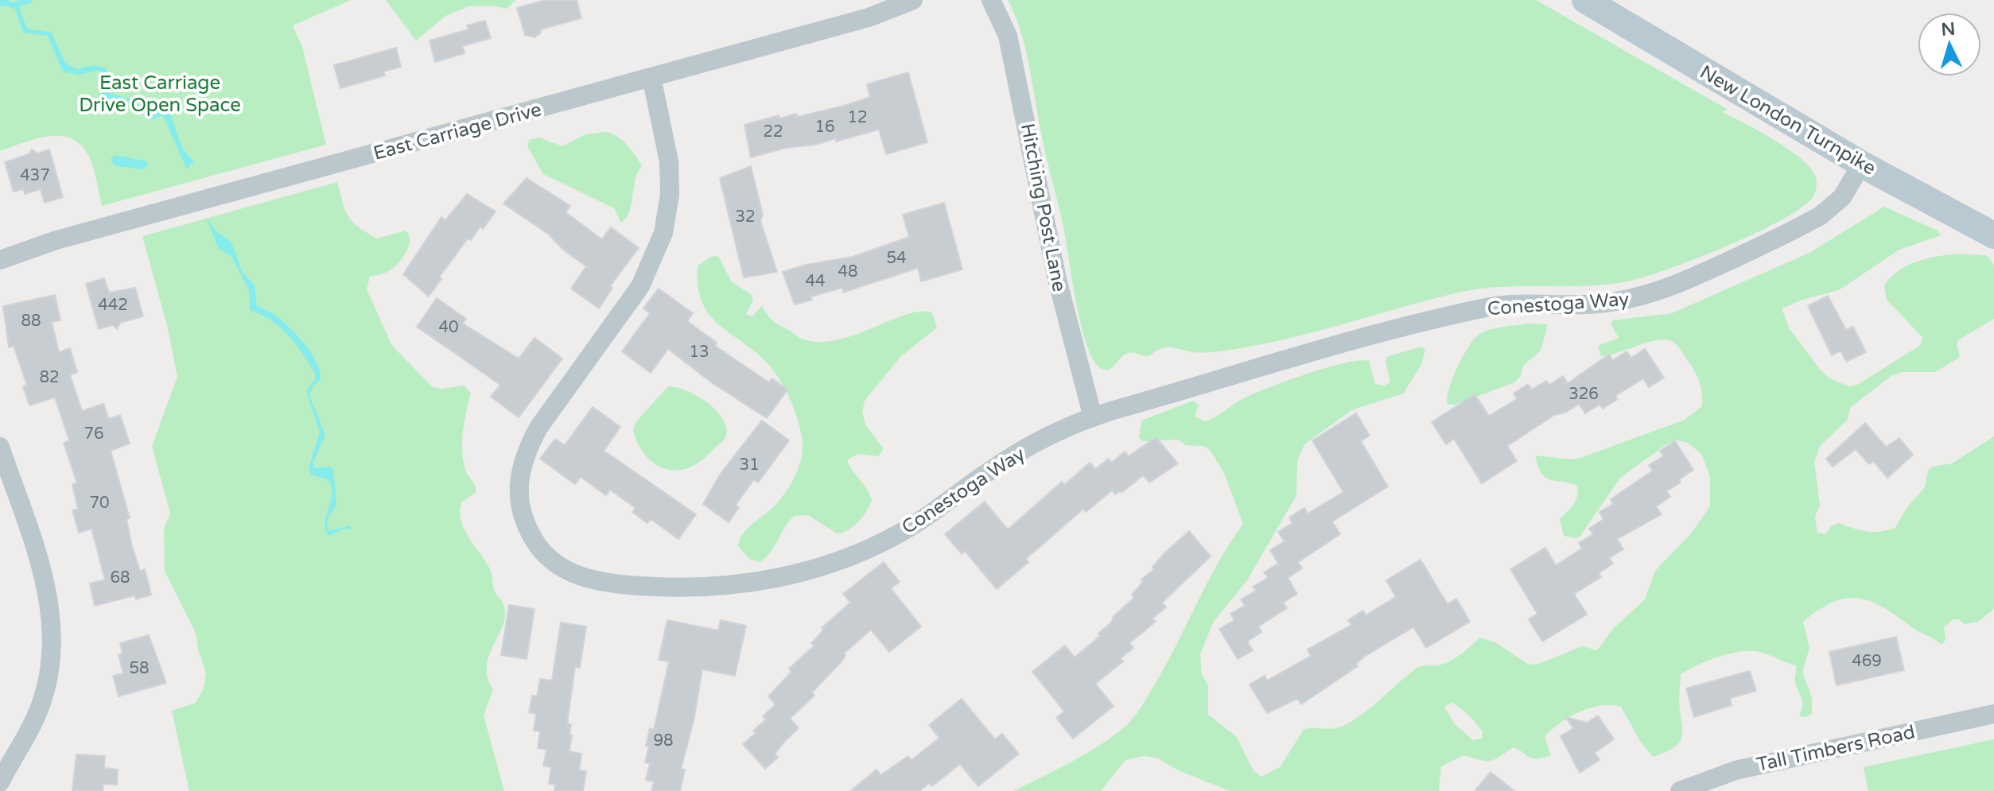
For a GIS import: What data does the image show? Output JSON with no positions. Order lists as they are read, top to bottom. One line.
{"streets":{"street":["New London Turnpike","East Carriage Drive","Hitching Post Lane","Conestoga Way","Tall Timbers Road"]},"crossings":[["New London Turnpike","Conestoga Way"],["East Carriage Drive","Conestoga Way"],["Hitching Post Lane","Conestoga Way"]],"parks":["East Carriage Drive Open Space"],"house_numbers":["12","16","22","437","32","54","48","44","442","88","40","13","82","326","76","31","70","68","469","58","98"],"north":"top"}
